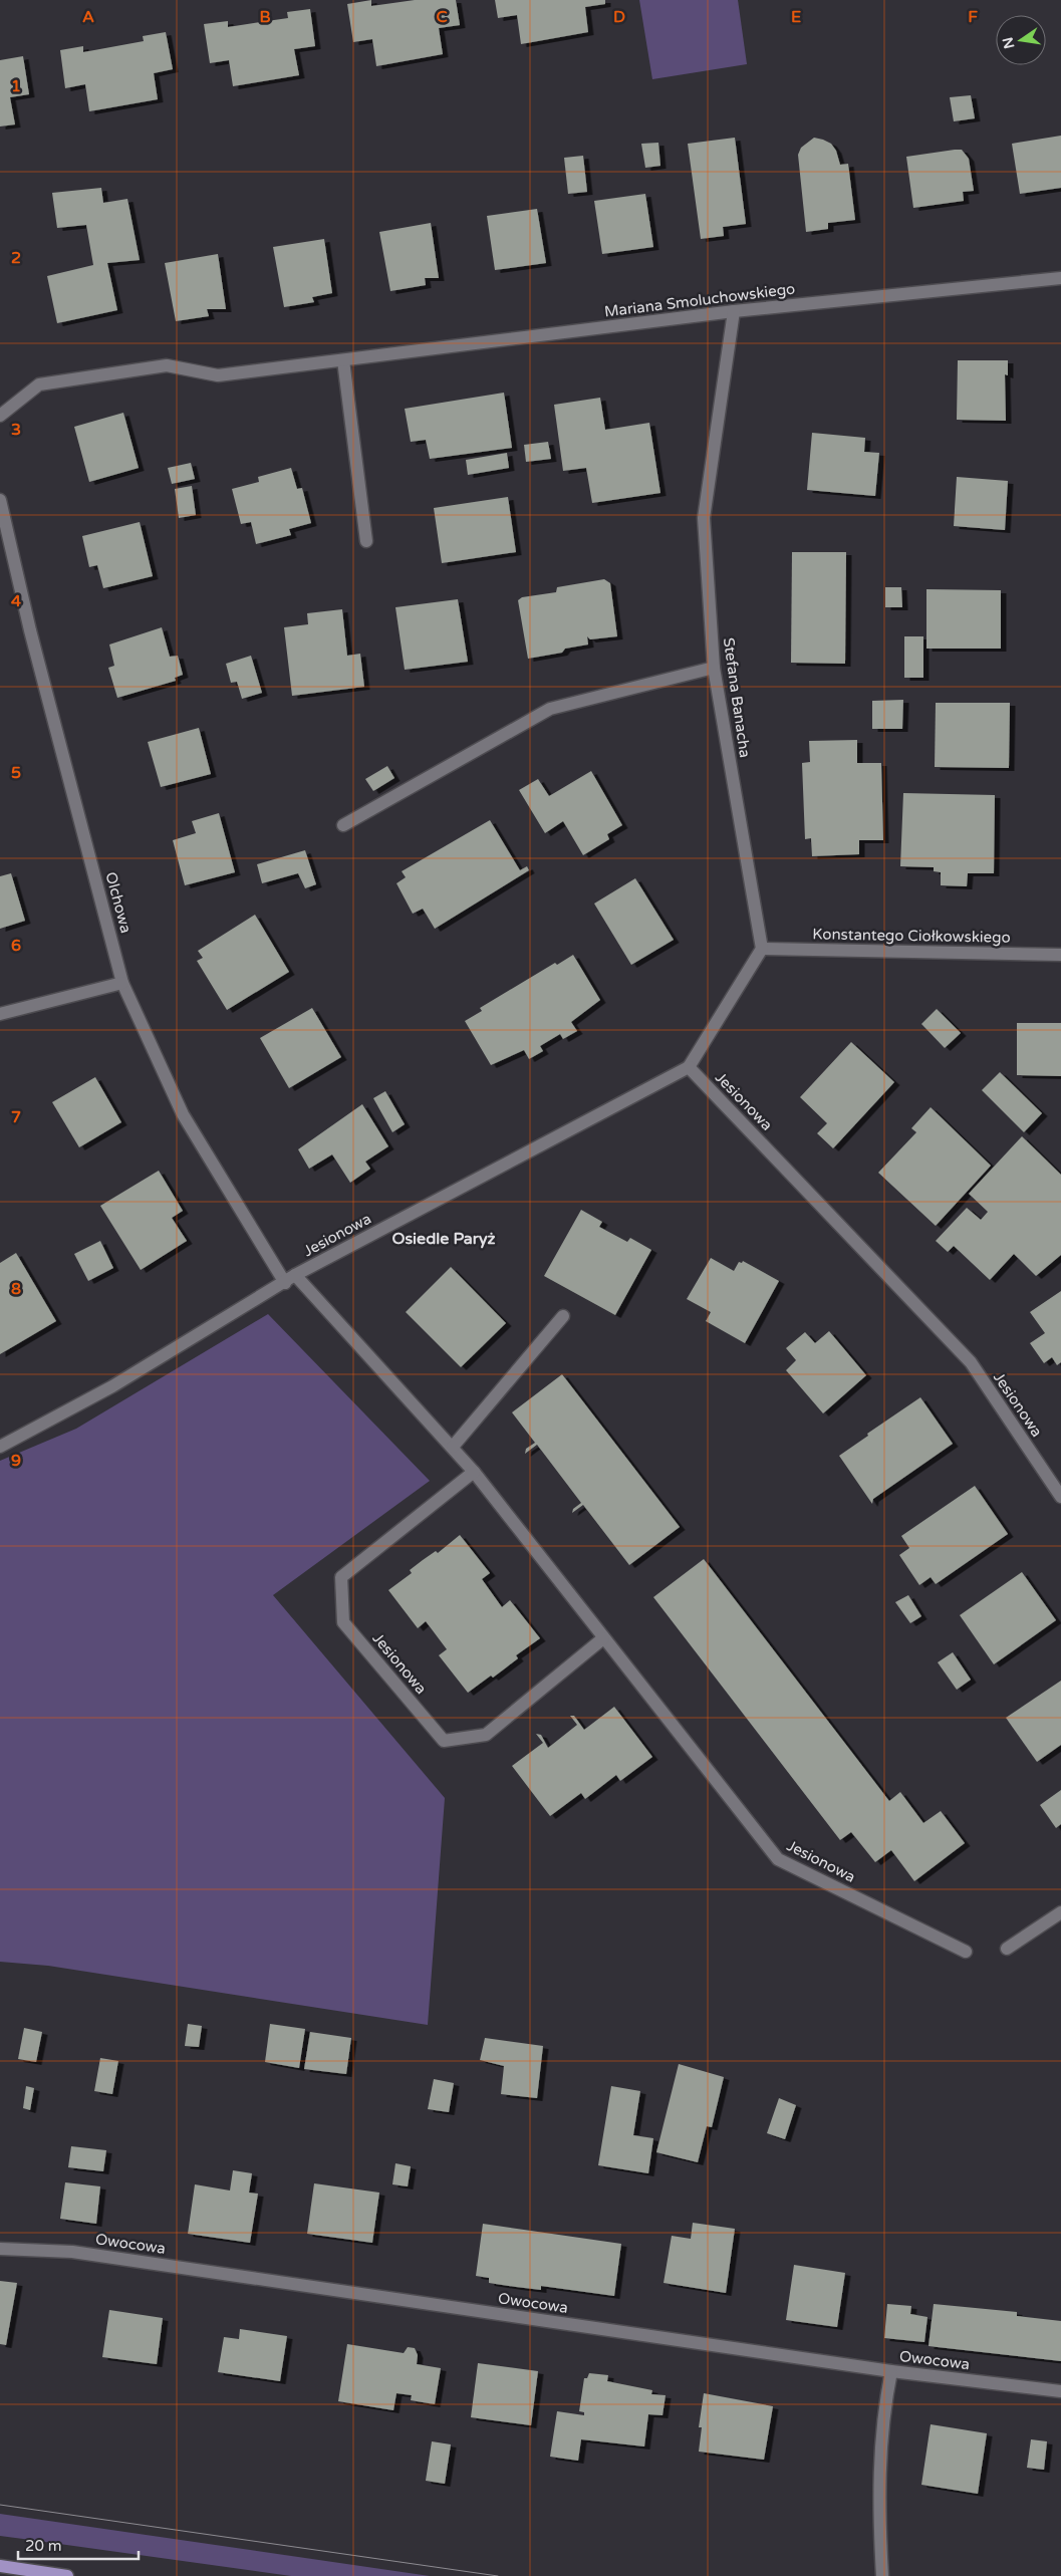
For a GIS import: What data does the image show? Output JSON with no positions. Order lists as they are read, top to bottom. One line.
{"streets":{"street":["Mariana Smoluchowskiego","Stefana Banacha","Olchowa","Konstantego Ciołkowskiego","Jesionowa","Owocowa"]},"crossings":[["Mariana Smoluchowskiego","Stefana Banacha"],["Stefana Banacha","Konstantego Ciołkowskiego"],["Olchowa","Jesionowa"]],"districts":["Osiedle Paryż"],"scale_bar":"20 m","north":"left","grid":{"columns":["A","B","C","D","E","F"],"rows":["1","2","3","4","5","6","7","8","9"]}}
